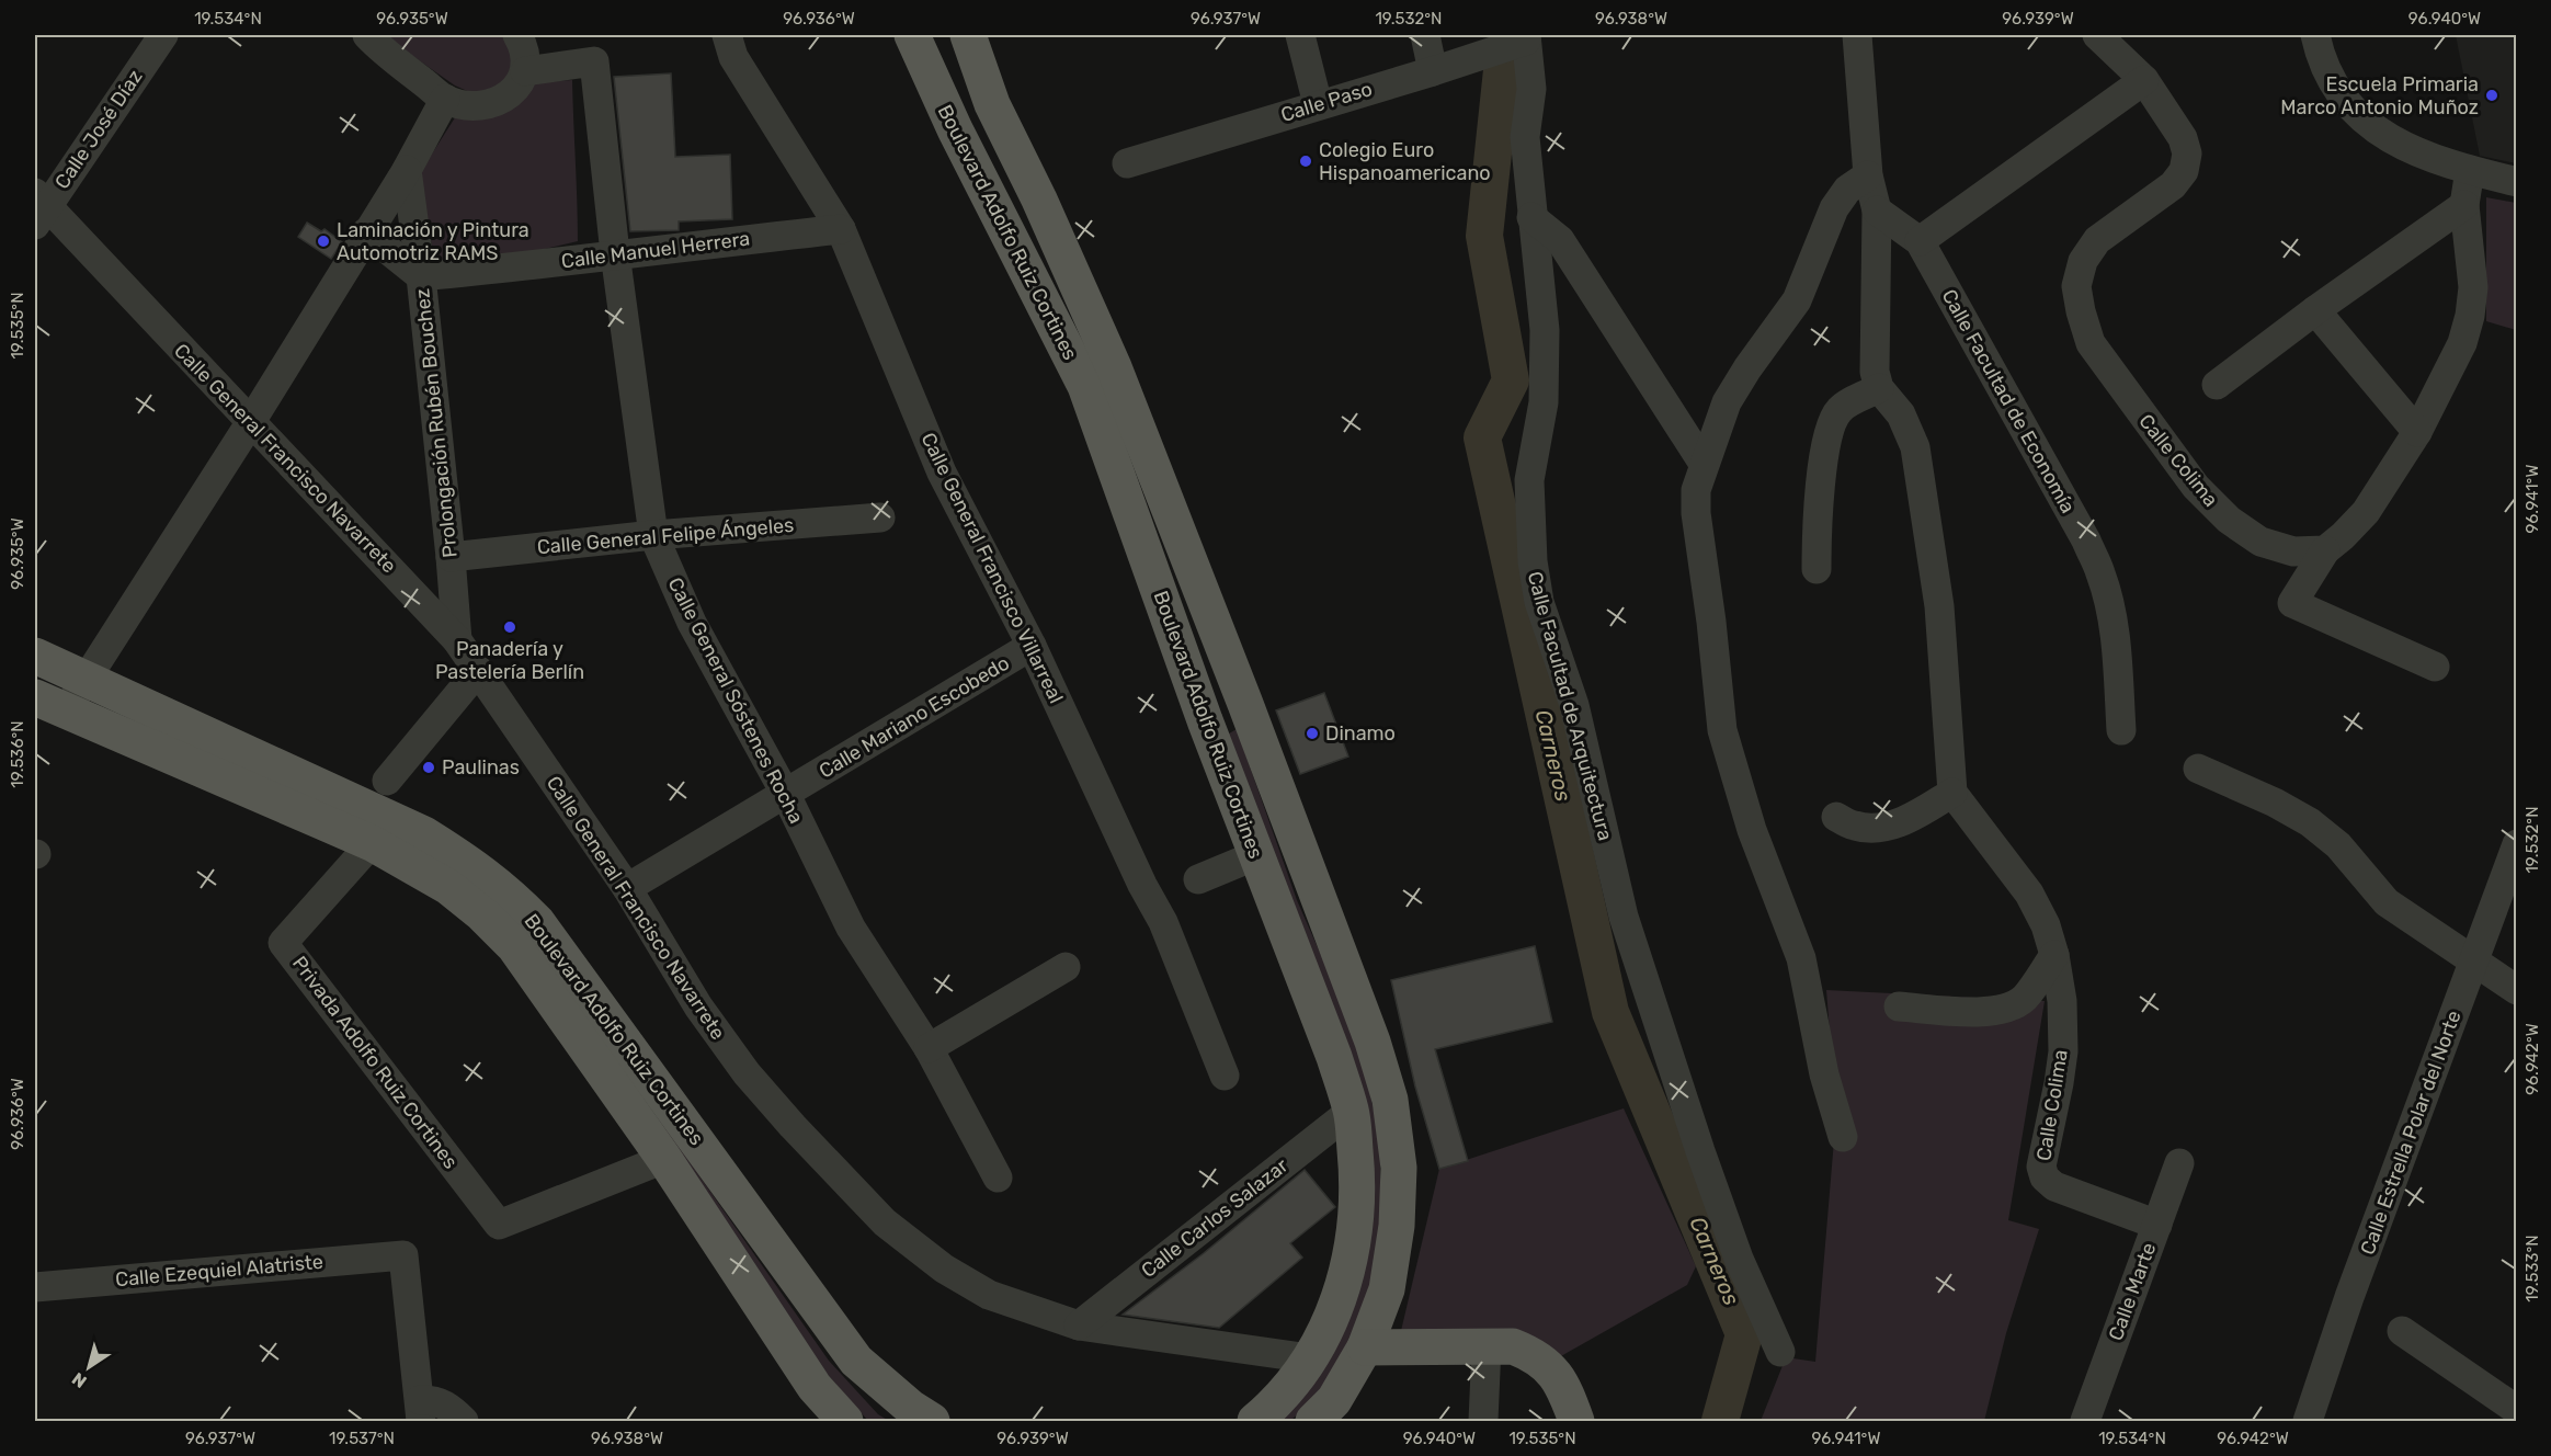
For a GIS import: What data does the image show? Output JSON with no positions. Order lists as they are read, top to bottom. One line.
{"streets":{"main road":["Boulevard Adolfo Ruiz Cortines"],"street":["Calle Paso","Calle José Díaz","Calle Manuel Herrera","Calle Facultad de Economía","Prolongación Rubén Bouchez","Calle General Francisco Navarrete","Calle Colima","Calle General Felipe Ángeles","Calle General Francisco Villarreal","Calle General Sóstenes Rocha","Calle Facultad de Arquitectura","Calle Mariano Escobedo","Privada Adolfo Ruiz Cortines","Calle Estrella Polar del Norte","Calle Carlos Salazar","Calle Ezequiel Alatriste","Calle Marte"]},"crossings":[["Calle Paso","Calle Facultad de Arquitectura"],["Calle José Díaz","Calle General Francisco Navarrete"],["Boulevard Adolfo Ruiz Cortines","Calle General Francisco Navarrete"],["Boulevard Adolfo Ruiz Cortines","Privada Adolfo Ruiz Cortines"],["Boulevard Adolfo Ruiz Cortines","Calle Carlos Salazar"],["Calle Manuel Herrera","Prolongación Rubén Bouchez"],["Calle Manuel Herrera","Calle General Francisco Villarreal"],["Calle Manuel Herrera","Calle General Sóstenes Rocha"],["Prolongación Rubén Bouchez","Calle General Francisco Navarrete"],["Prolongación Rubén Bouchez","Calle General Felipe Ángeles"],["Calle General Francisco Navarrete","Calle Mariano Escobedo"],["Calle General Francisco Navarrete","Calle Carlos Salazar"],["Calle Colima","Calle Marte"],["Calle General Felipe Ángeles","Calle General Sóstenes Rocha"],["Calle General Francisco Villarreal","Calle Mariano Escobedo"],["Calle General Sóstenes Rocha","Calle Mariano Escobedo"]],"water":["Carneros"],"places":["Escuela Primaria Marco Antonio Muñoz","Colegio Euro Hispanoamericano","Laminación y Pintura Automotriz RAMS","Panadería y Pastelería Berlín","Dinamo","Paulinas"],"north":"bottom left","coordinates":["19.534°N","96.935°W","96.936°W","96.937°W","19.532°N","96.938°W","96.939°W","96.940°W","19.535°N","96.941°W","19.536°N","96.942°W","19.533°N","19.537°N"]}
